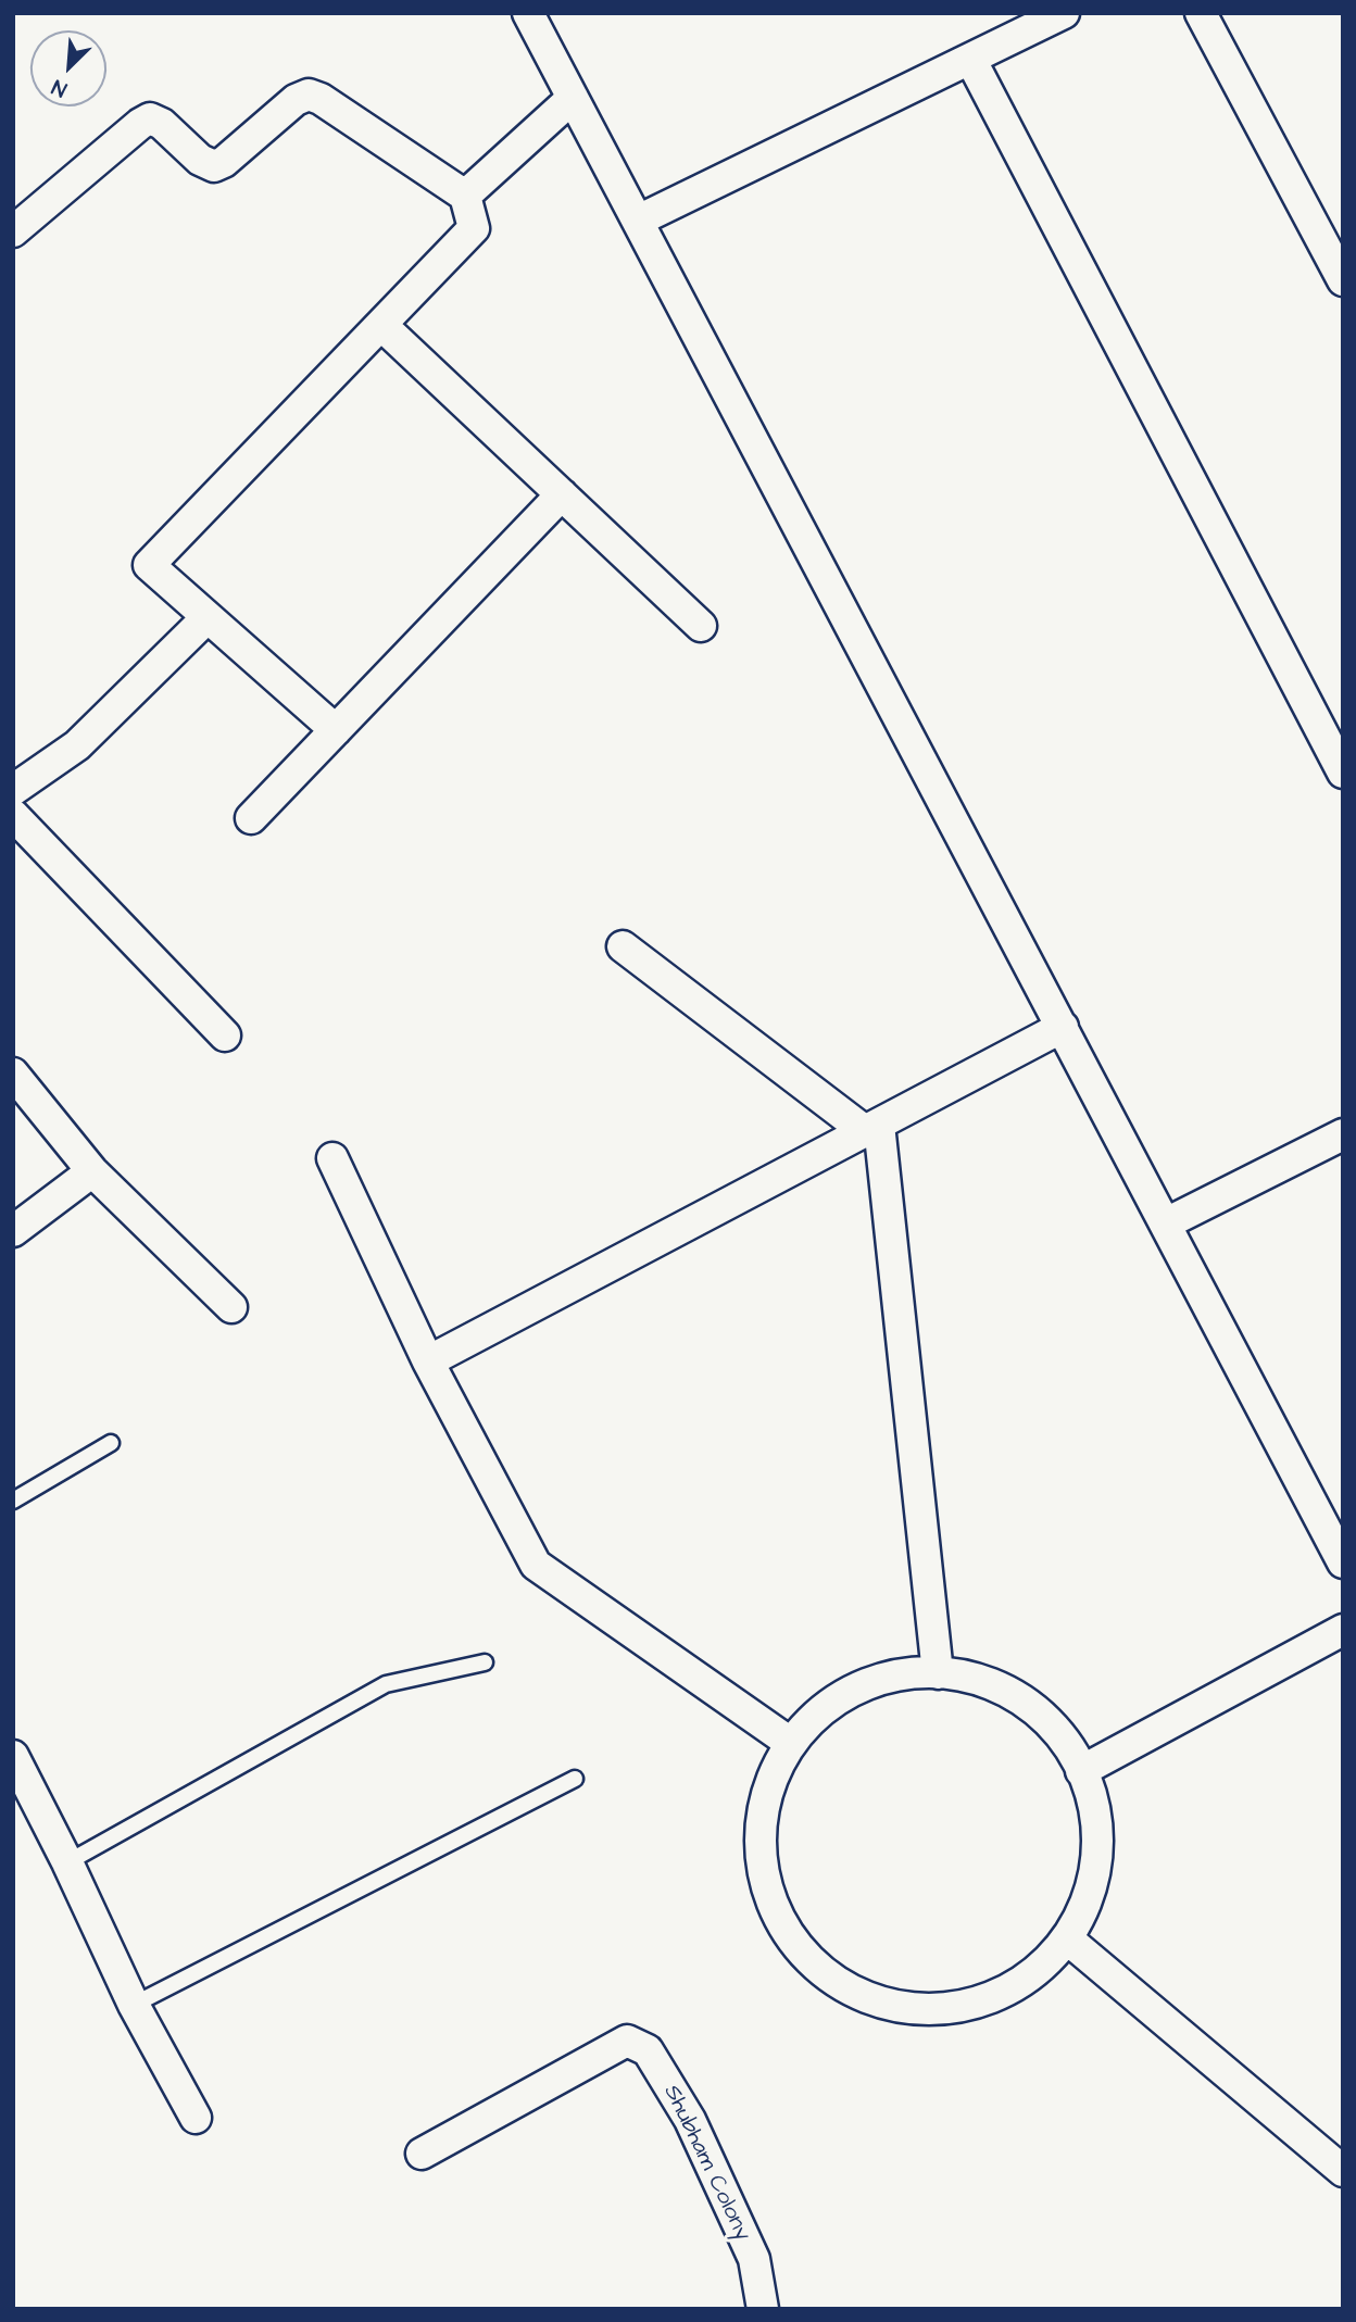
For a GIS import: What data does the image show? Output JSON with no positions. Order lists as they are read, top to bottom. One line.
{"streets":{"street":["Shubham Colony"]},"north":"bottom left"}
